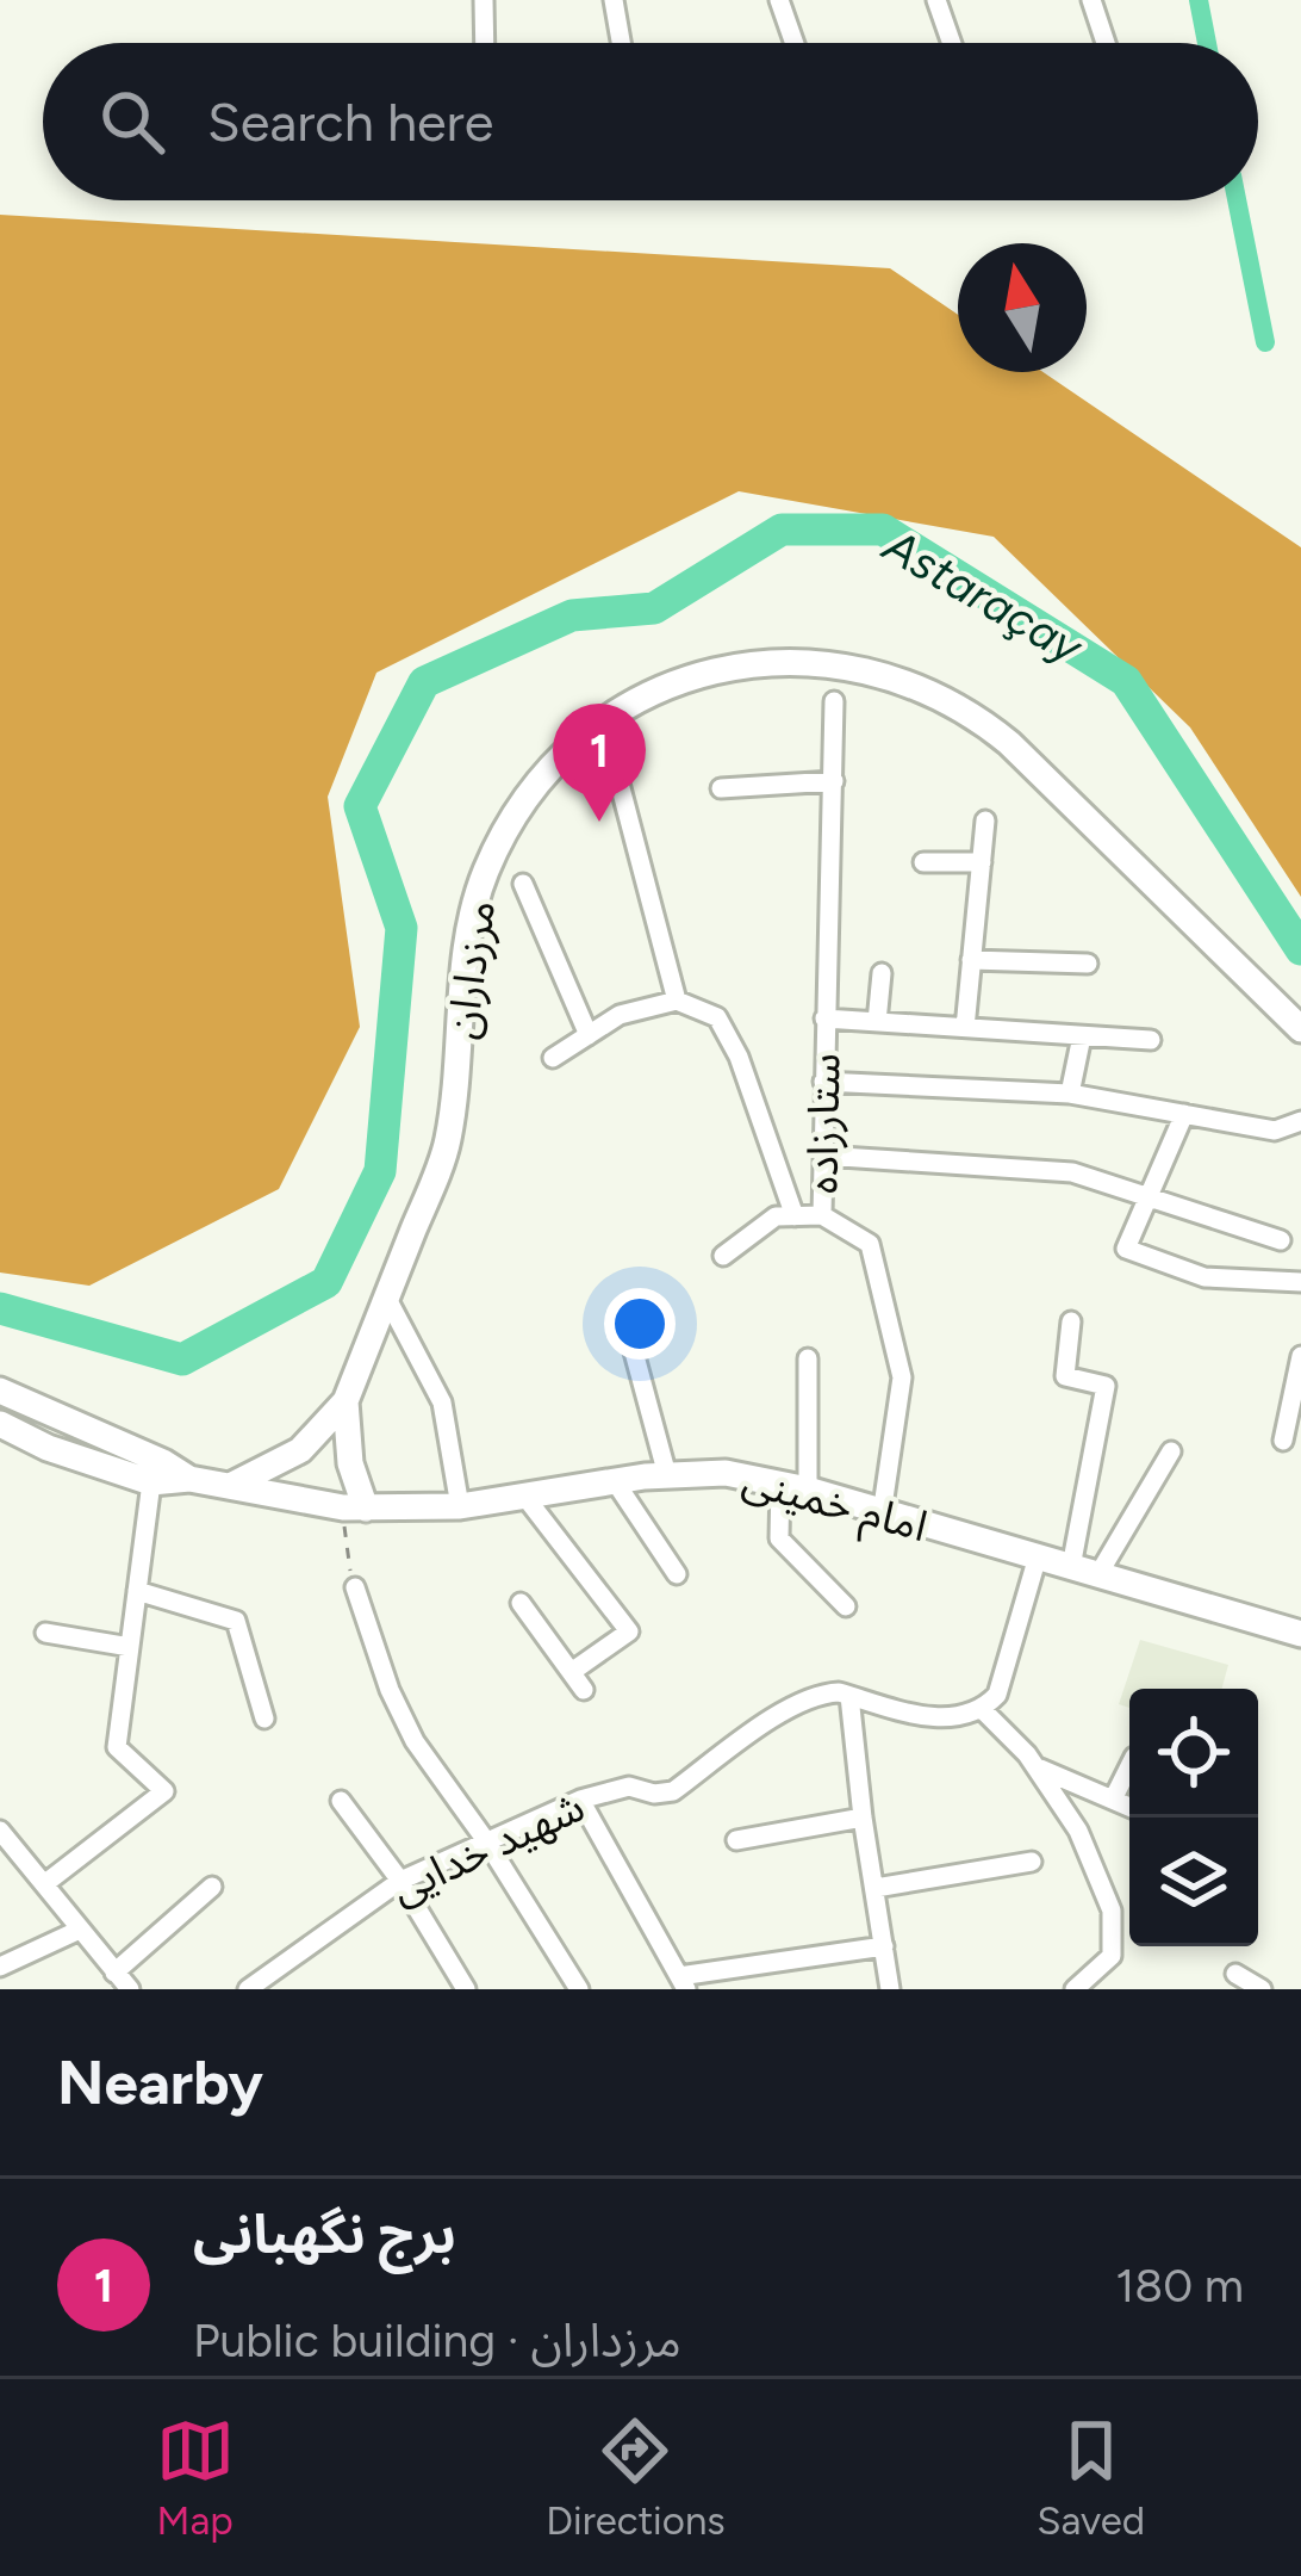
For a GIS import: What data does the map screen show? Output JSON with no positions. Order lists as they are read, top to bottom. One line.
{"streets":{"street":["مرزداران","ستارزاده","امام خمینی","شهید خدایی"]},"crossings":[["مرزداران","امام خمینی"],["ستارزاده","امام خمینی"]],"water":["Astaraçay"],"north":"top","page":{"search":"Search here","pins":"1","heading":"Nearby","list":[{"mark":"1","name":"برج نگهبانی","note":"Public building · مرزداران","value":"180 m"}],"nav":["Map","Directions","Saved"]}}
